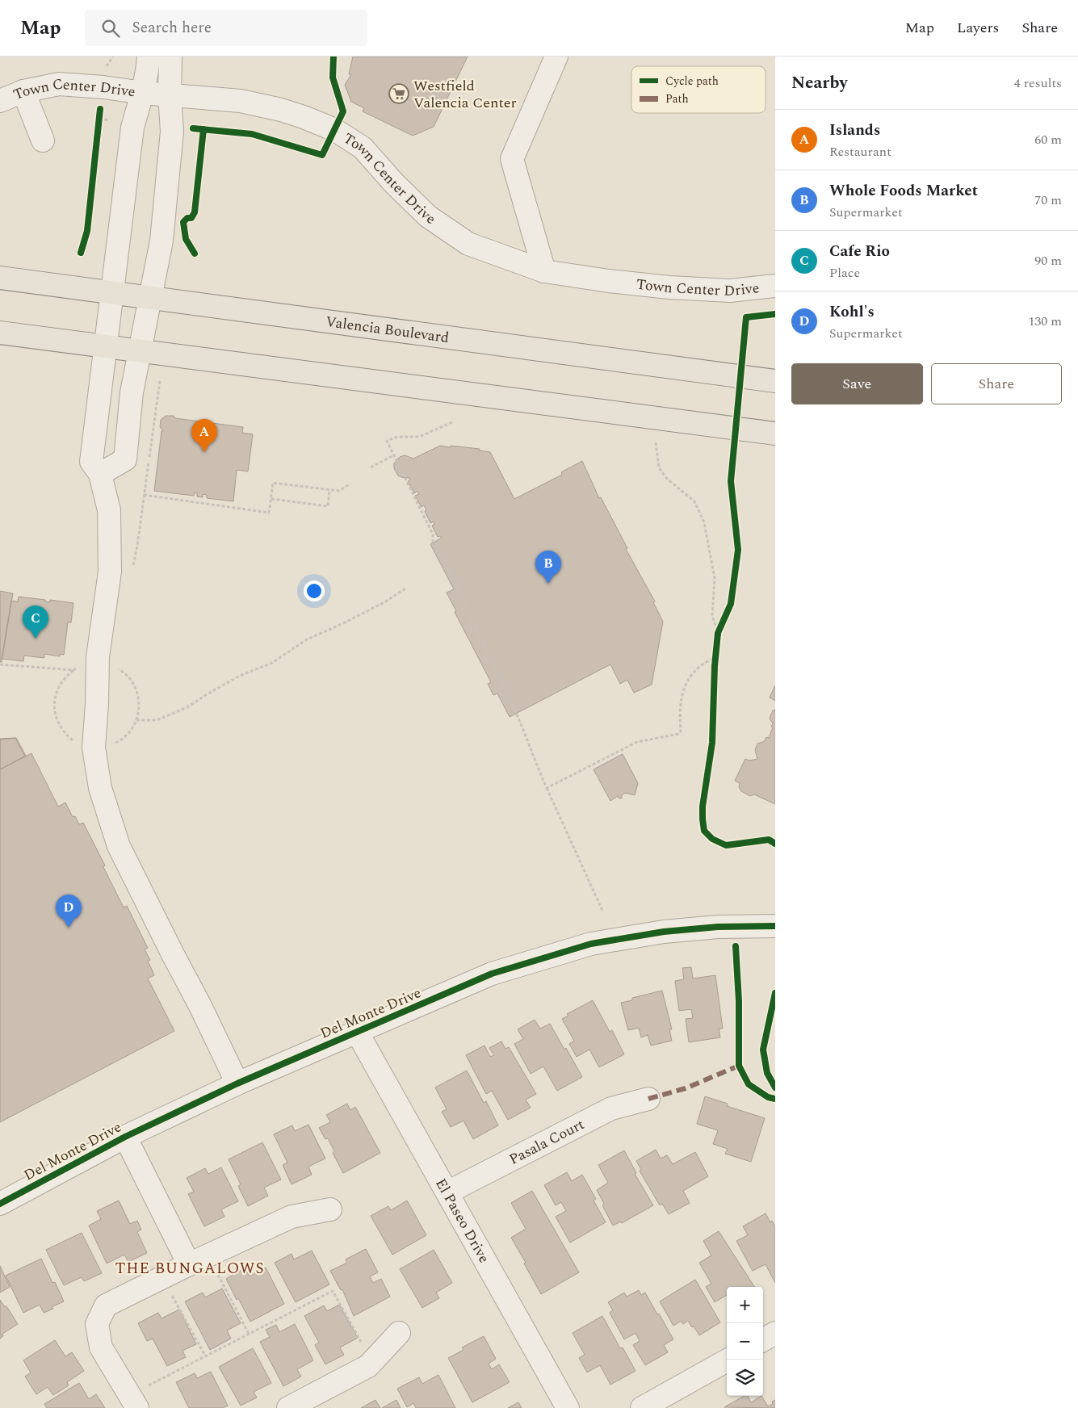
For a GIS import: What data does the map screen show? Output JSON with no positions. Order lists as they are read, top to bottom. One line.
{"streets":{"main road":["Valencia Boulevard"],"street":["Town Center Drive","Del Monte Drive","Pasala Court","El Paseo Drive"]},"crossings":[["Del Monte Drive","El Paseo Drive"],["Pasala Court","El Paseo Drive"]],"districts":["THE BUNGALOWS"],"places":{"supermarket":["Westfield Valencia Center"]},"legend":["Cycle path","Path"],"page":{"header":"Map","search":"Search here","nav":["Map","Layers","Share"],"heading":["Nearby","4 results"],"list":[{"mark":"A","name":"Islands","note":"Restaurant","value":"60 m"},{"mark":"B","name":"Whole Foods Market","note":"Supermarket","value":"70 m"},{"mark":"C","name":"Cafe Rio","note":"Place","value":"90 m"},{"mark":"D","name":"Kohl's","note":"Supermarket","value":"130 m"}],"buttons":["Save","Share"],"pins":["A","B","C","D"],"map_buttons":["+","−"]}}
